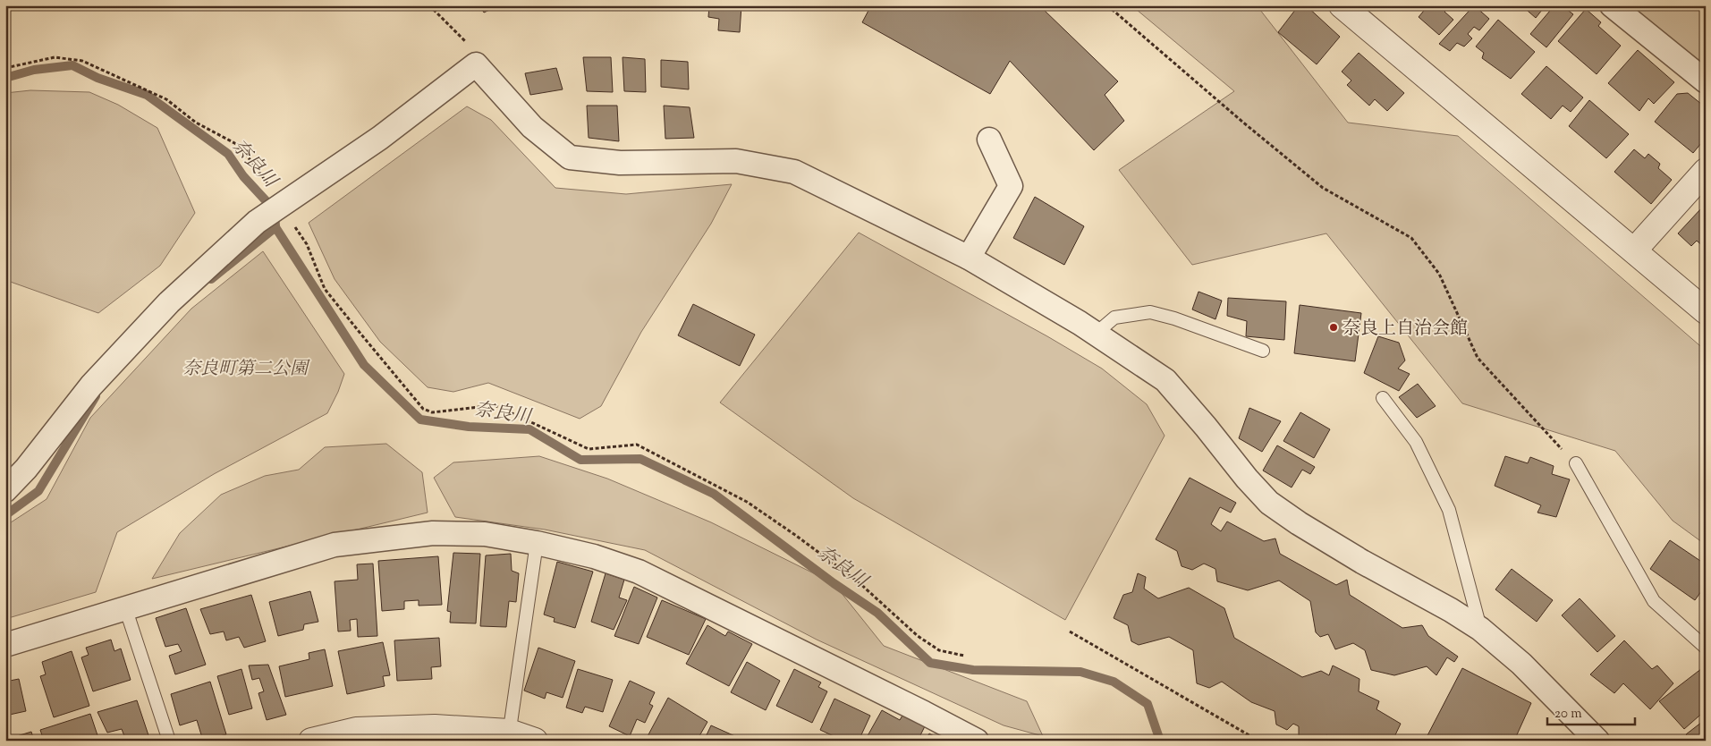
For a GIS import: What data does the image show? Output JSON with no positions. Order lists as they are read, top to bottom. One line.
{"water":["奈良川"],"parks":["奈良町第二公園"],"places":["奈良上自治会館"],"scale_bar":"20 m"}
